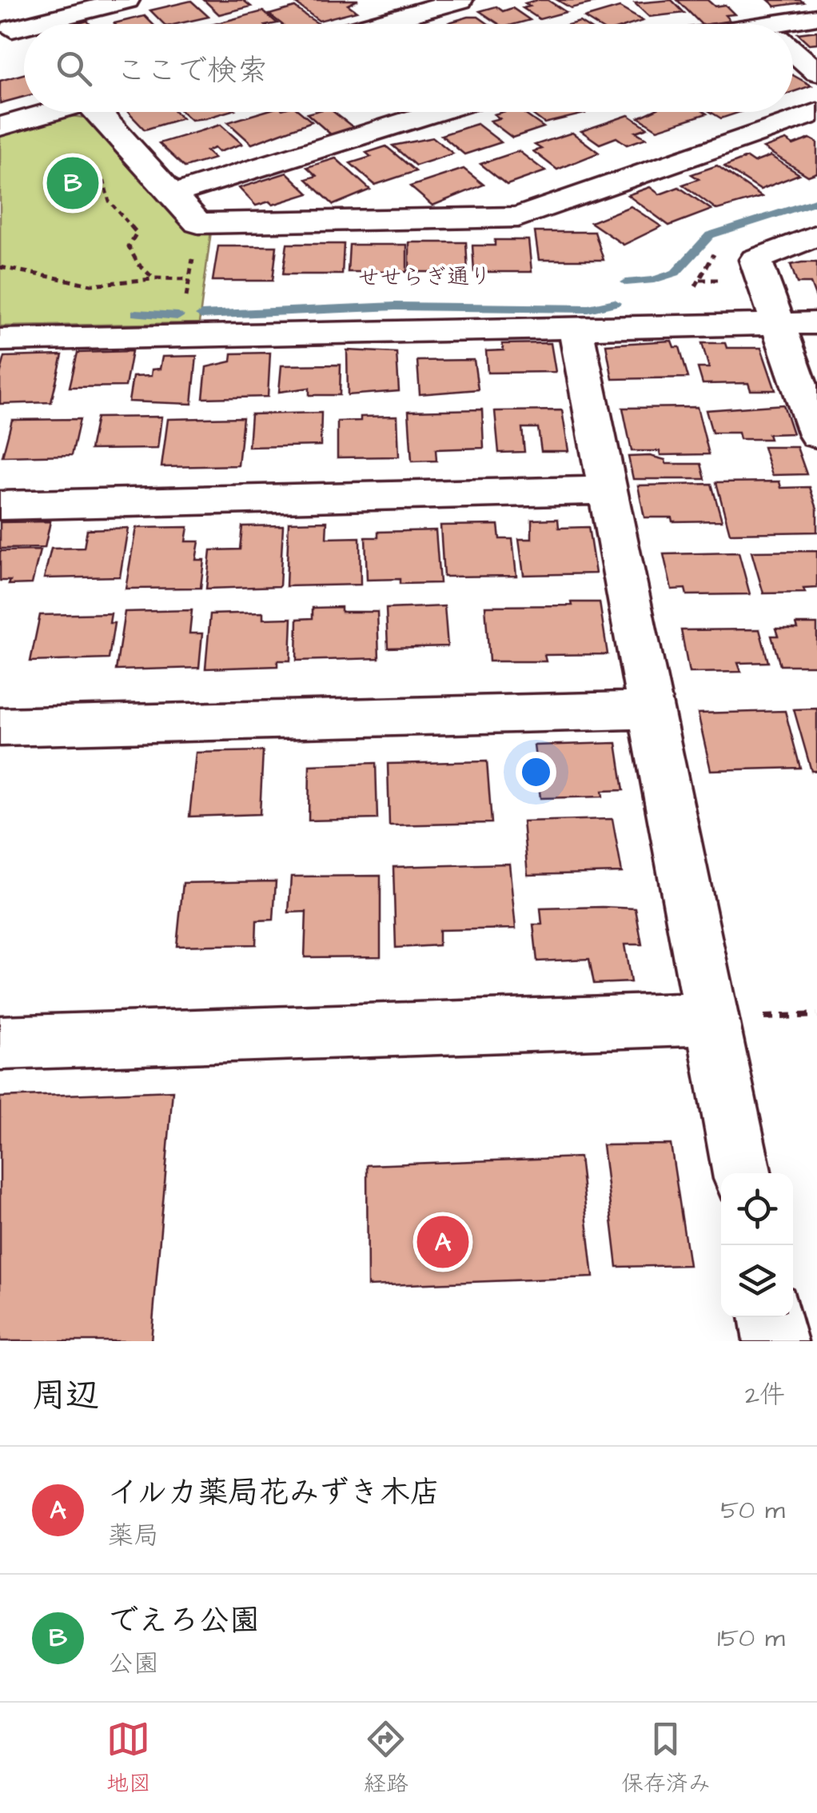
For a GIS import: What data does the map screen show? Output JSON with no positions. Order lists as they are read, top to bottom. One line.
{"page":{"search":"ここで検索","pins":["B","A"],"heading":["周辺","2件"],"list":[{"mark":"A","name":"イルカ薬局花みずき木店","note":"薬局","value":"50 m"},{"mark":"B","name":"でえろ公園","note":"公園","value":"150 m"}],"nav":["地図","経路","保存済み"]}}
